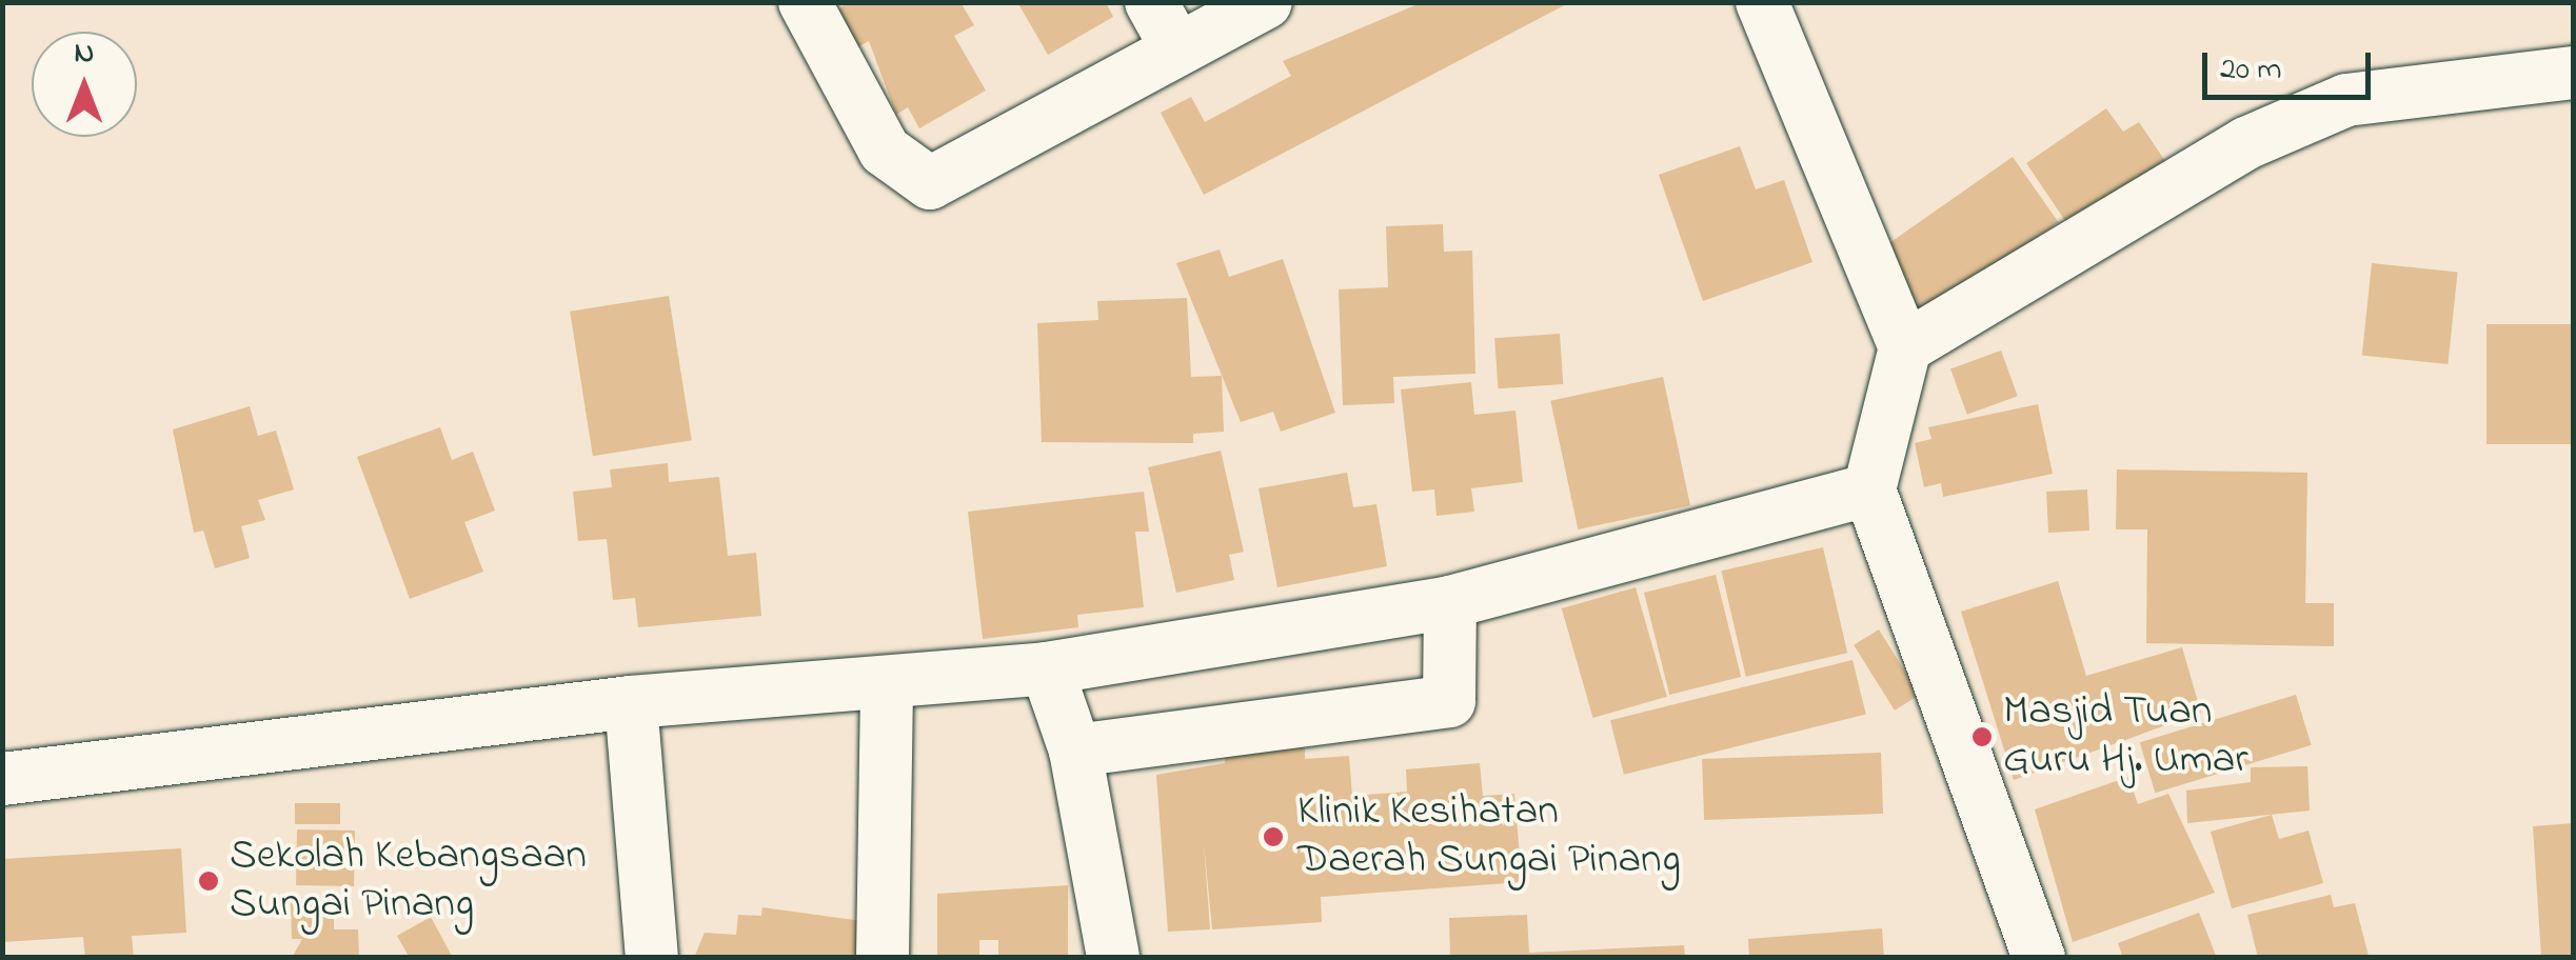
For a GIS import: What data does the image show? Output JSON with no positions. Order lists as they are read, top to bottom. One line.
{"places":["Masjid Tuan Guru Hj. Umar","Klinik Kesihatan Daerah Sungai Pinang","Sekolah Kebangsaan Sungai Pinang"],"scale_bar":"20 m","north":"top"}
